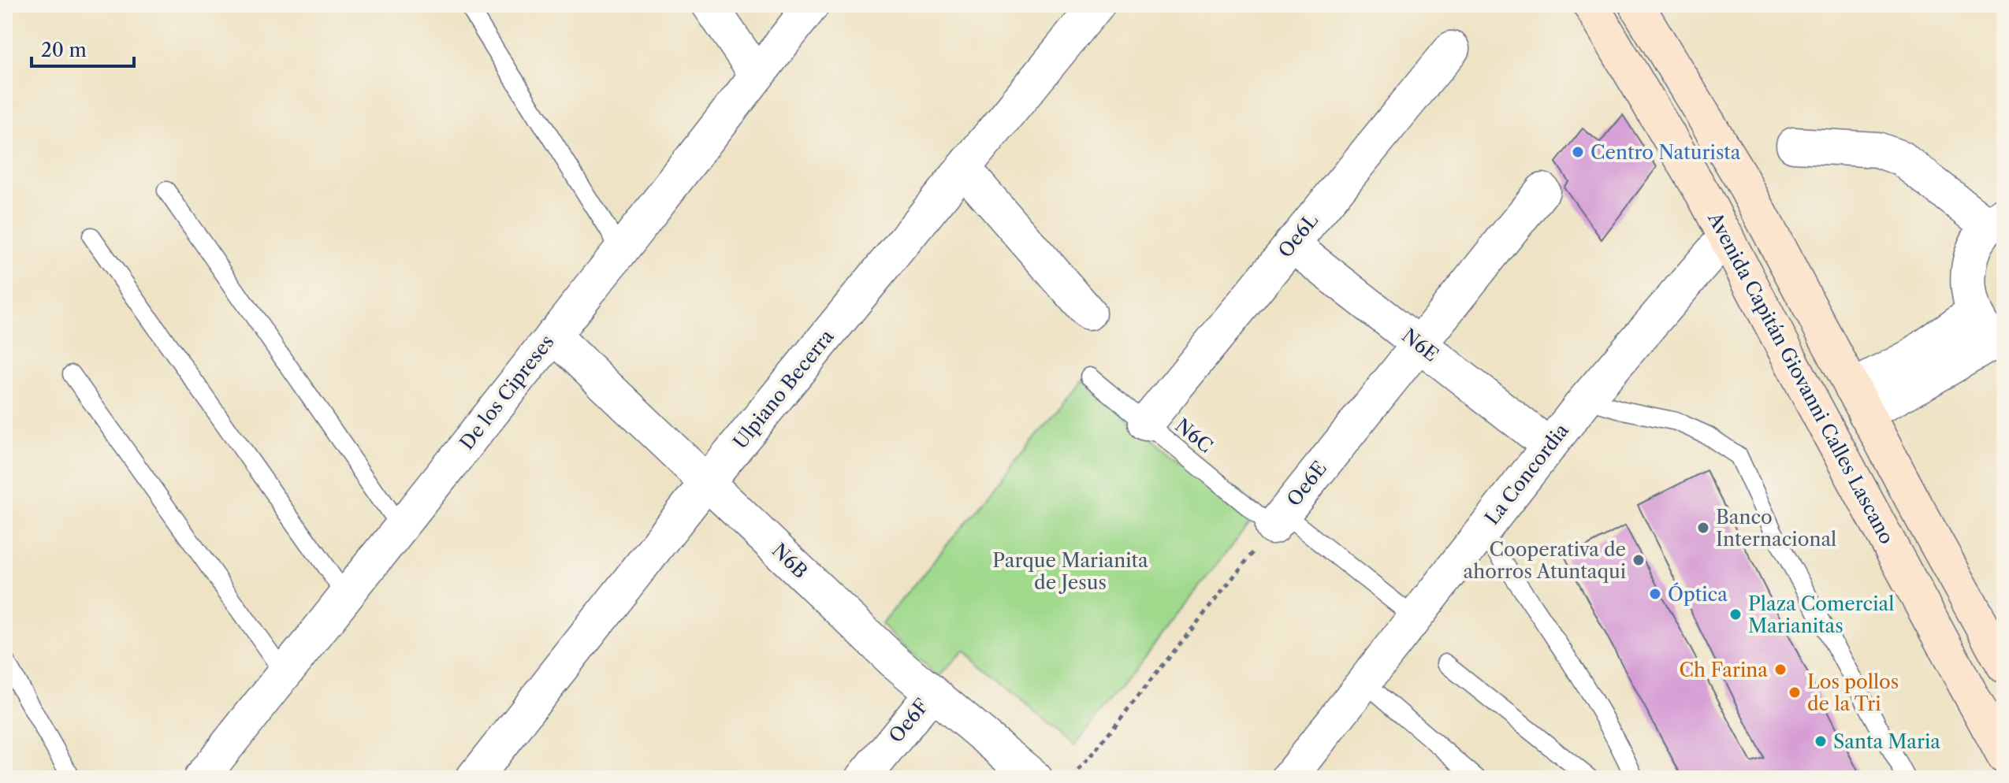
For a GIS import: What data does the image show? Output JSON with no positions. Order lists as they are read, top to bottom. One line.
{"streets":{"main road":["Avenida Capitán Giovanni Calles Lascano"],"street":["Oe6L","N6E","Ulpiano Becerra","De los Cipreses","La Concordia","Oe6E","N6B","Oe6F"],"lane":["N6C"]},"crossings":[["Oe6L","N6E"],["Oe6L","N6C"],["N6E","La Concordia"],["N6E","Oe6E"],["Avenida Capitán Giovanni Calles Lascano","La Concordia"],["Ulpiano Becerra","N6B"],["De los Cipreses","N6B"],["N6C","La Concordia"],["N6C","Oe6E"],["N6B","Oe6F"]],"parks":["Parque Marianita de Jesus"],"places":["Centro Naturista","Banco Internacional","Cooperativa de ahorros Atuntaqui","Óptica","Plaza Comercial Marianitas","Ch Farina","Los pollos de la Tri","Santa Maria"],"scale_bar":"20 m"}
